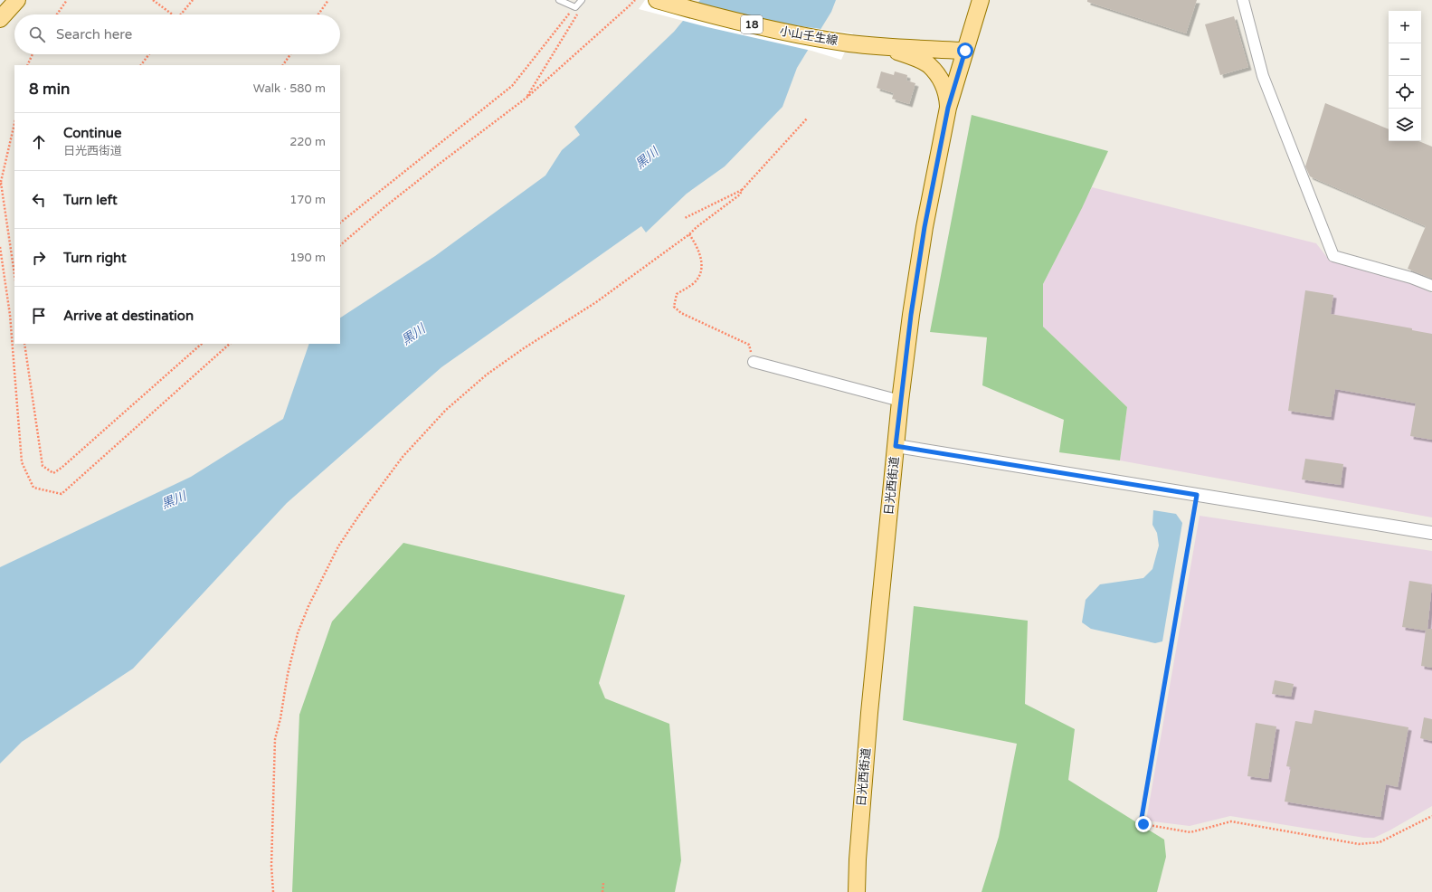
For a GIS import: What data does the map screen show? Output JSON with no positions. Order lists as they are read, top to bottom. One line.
{"streets":{"main road":["18","小山壬生線","日光西街道"]},"crossings":[["小山壬生線","日光西街道"]],"water":["黒川"],"page":{"map_buttons":["+","−"],"search":"Search here","heading":["8 min","Walk · 580 m"],"list":[["Continue","日光西街道","220 m"],["Turn left","170 m"],["Turn right","190 m"],"Arrive at destination"]}}
